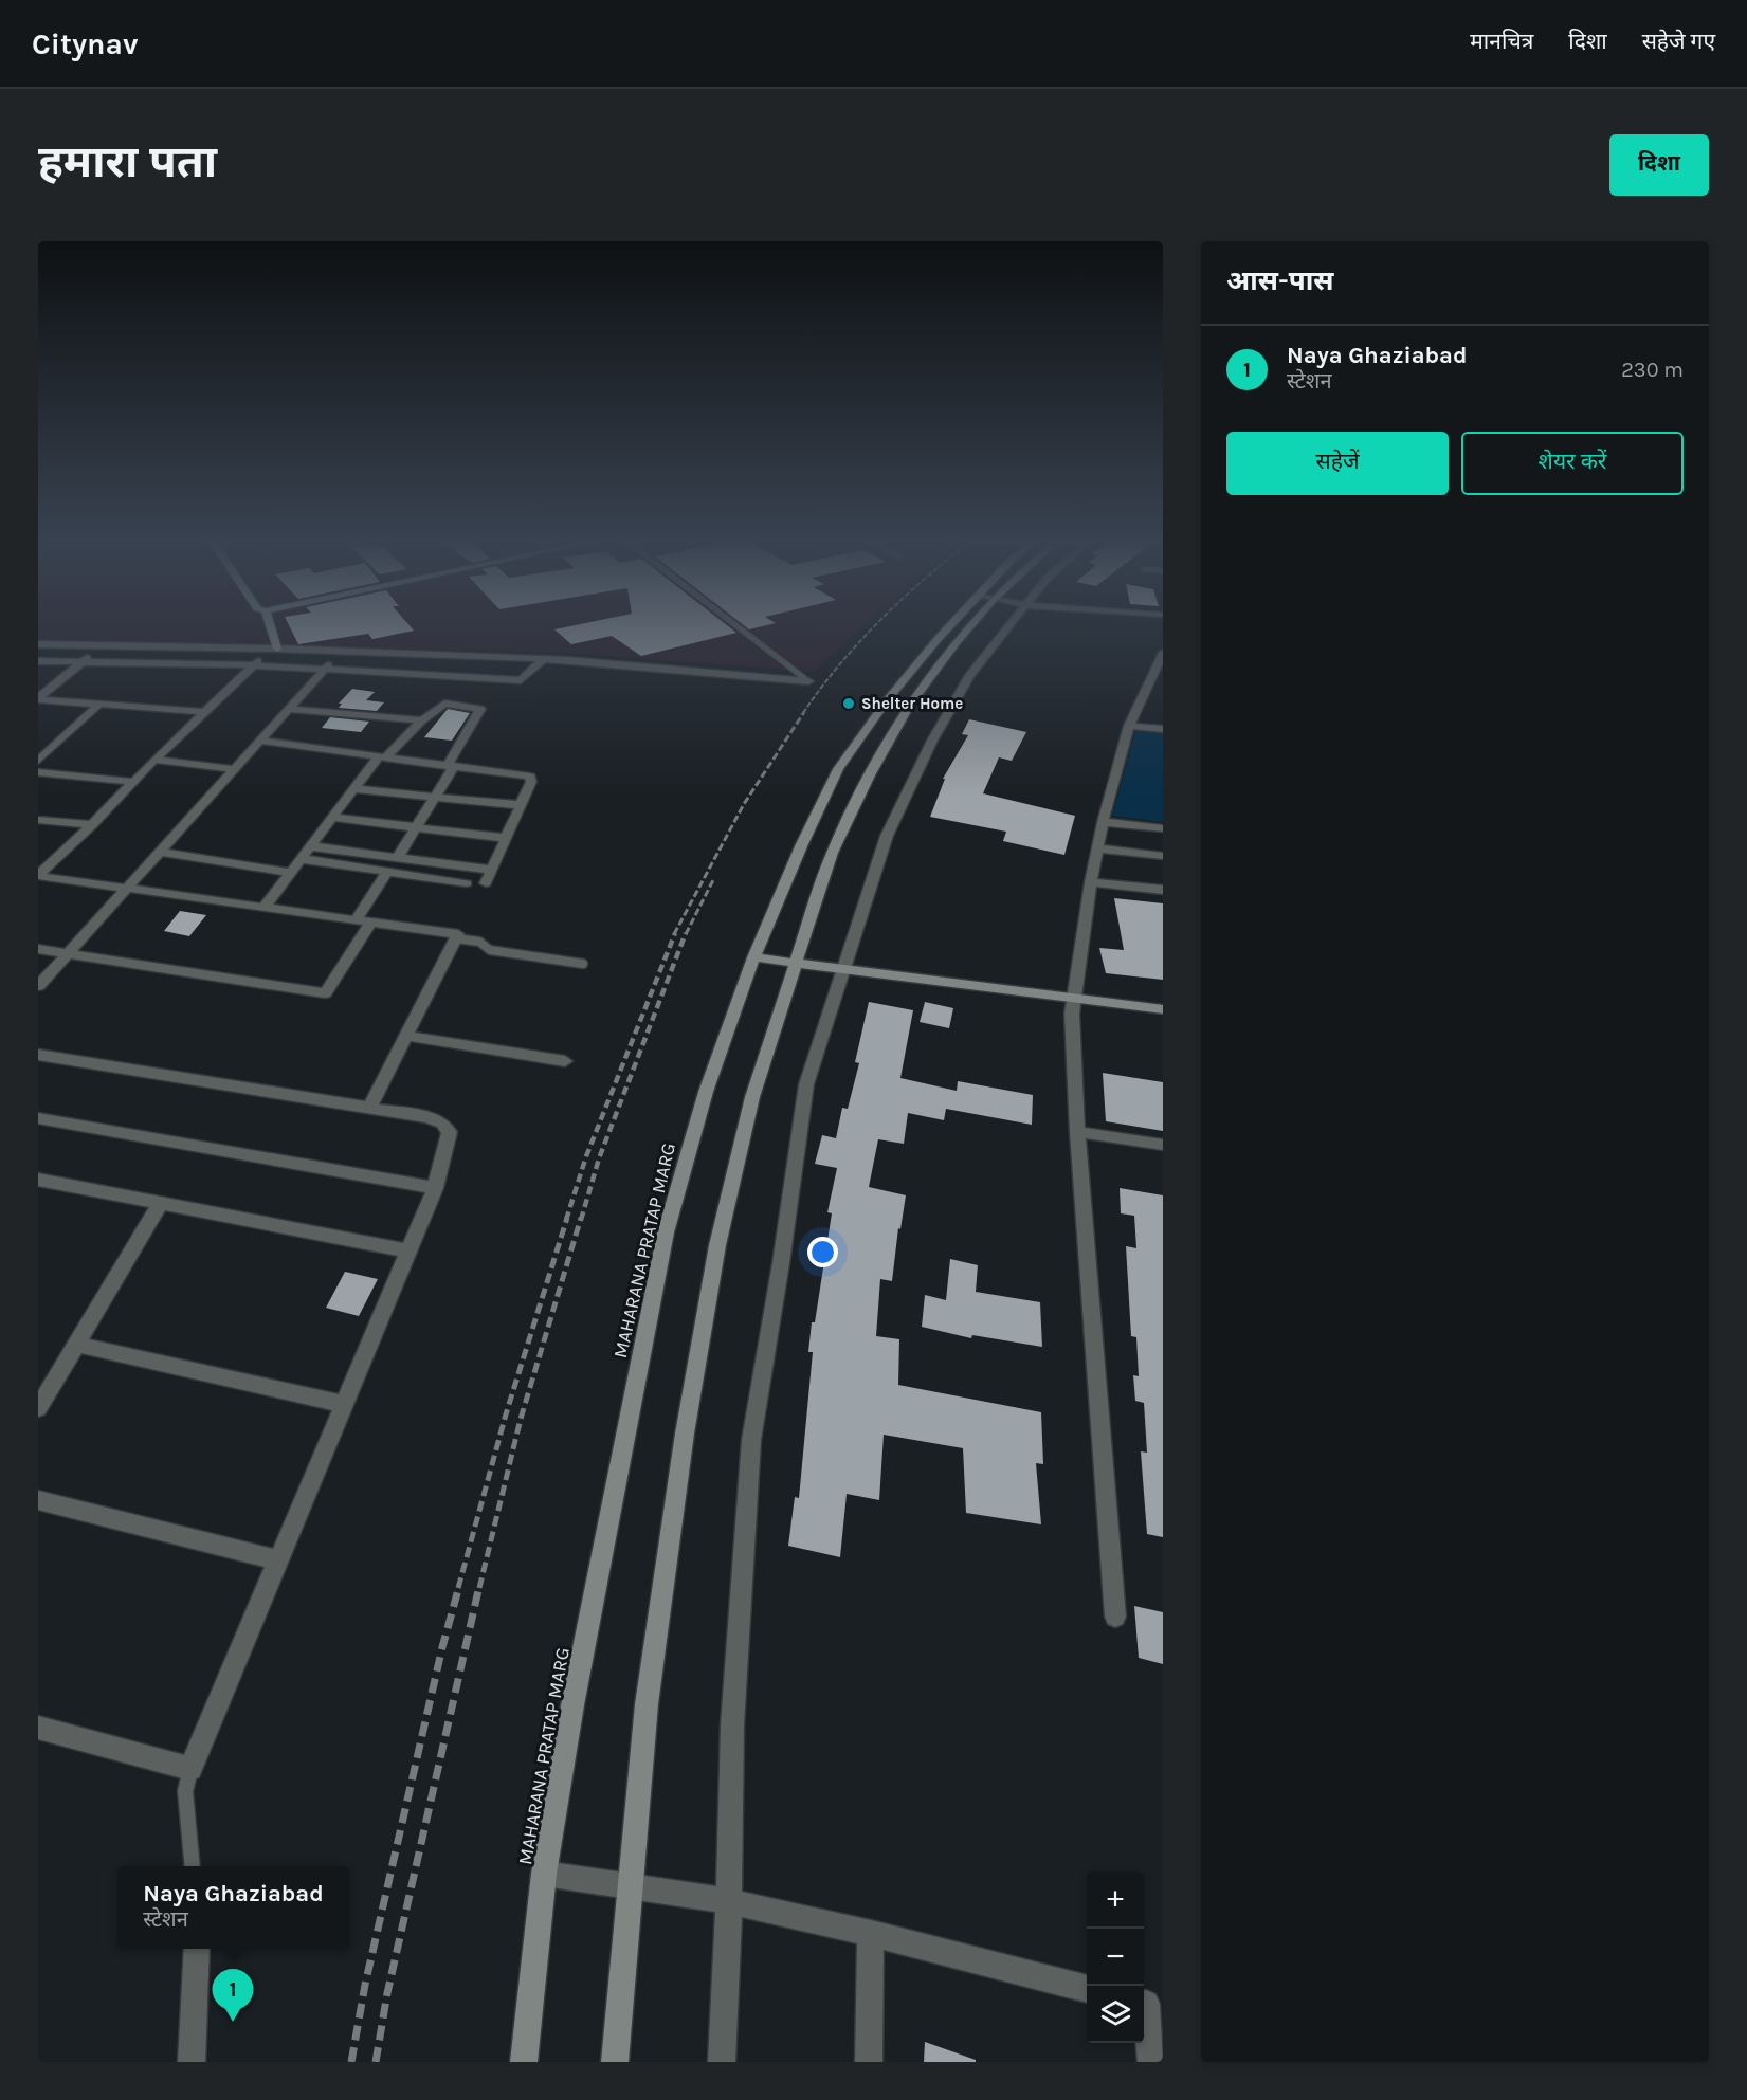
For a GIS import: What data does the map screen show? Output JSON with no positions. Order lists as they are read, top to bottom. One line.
{"streets":{"main road":["MAHARANA PRATAP MARG"]},"places":["Shelter Home"],"page":{"header":"Citynav","nav":["मानचित्र","दिशा","सहेजे गए"],"buttons":["दिशा",["सहेजें","शेयर करें"]],"title":"हमारा पता","heading":"आस-पास","list":[{"mark":"1","name":"Naya Ghaziabad","note":"स्टेशन","value":"230 m"}],"popup":["Naya Ghaziabad","स्टेशन"],"map_buttons":["+","−"],"pins":"1"}}
